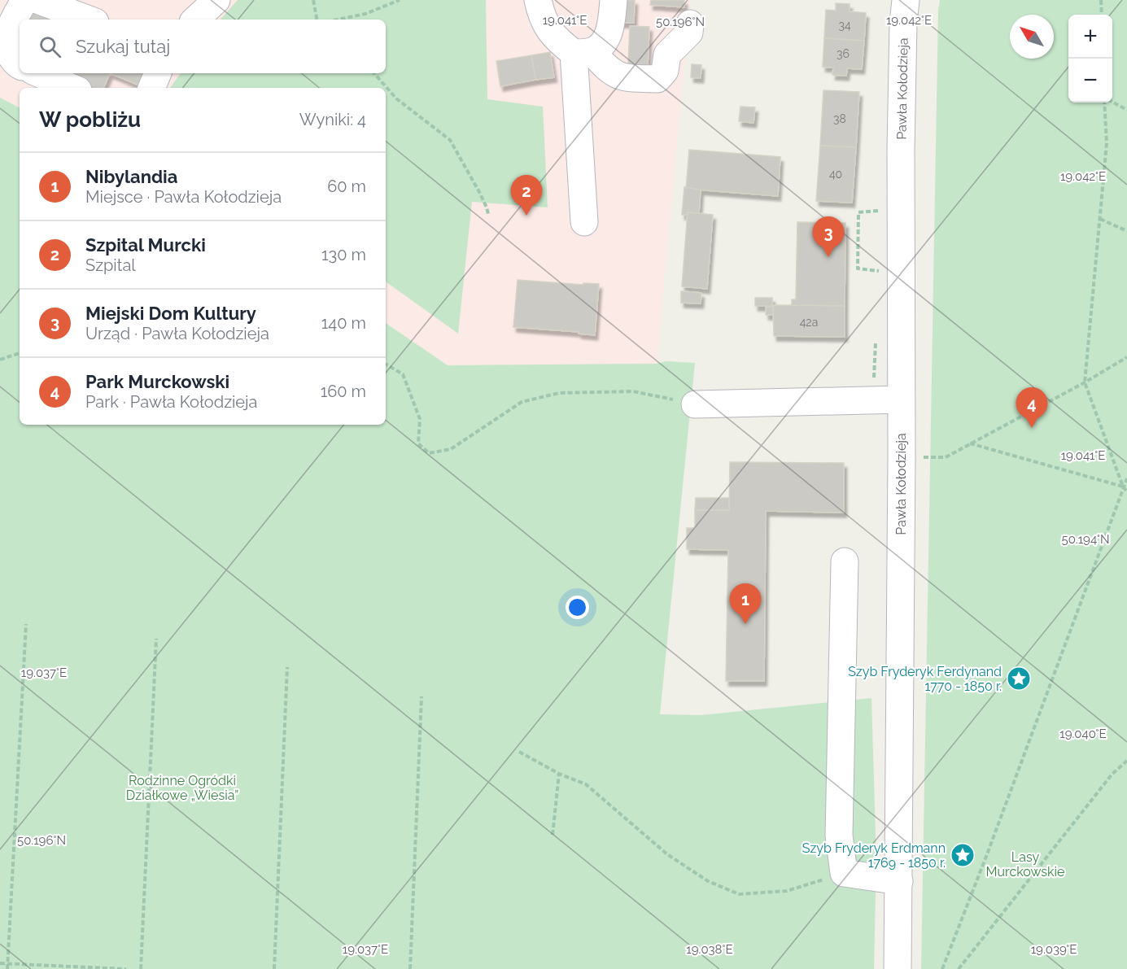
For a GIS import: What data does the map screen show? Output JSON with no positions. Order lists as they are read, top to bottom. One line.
{"streets":{"street":["Pawła Kołodzieja"]},"parks":["Rodzinne Ogródki Działkowe „Wiesia”","Lasy Murckowskie"],"places":{"place":["Szyb Fryderyk Ferdynand 1770 - 1850 r.","Szyb Fryderyk Erdmann 1769 - 1850 r."]},"house_numbers":["34","36","38","40","42a"],"north":"top left","page":{"map_buttons":["+","−"],"search":"Szukaj tutaj","heading":["W pobliżu","Wyniki: 4"],"list":[{"mark":"1","name":"Nibylandia","note":"Miejsce · Pawła Kołodzieja","value":"60 m"},{"mark":"2","name":"Szpital Murcki","note":"Szpital","value":"130 m"},{"mark":"3","name":"Miejski Dom Kultury","note":"Urząd · Pawła Kołodzieja","value":"140 m"},{"mark":"4","name":"Park Murckowski","note":"Park · Pawła Kołodzieja","value":"160 m"}],"pins":["2","3","4","1"]},"coordinates":["19.041°E","19.042°E","50.196°N","50.194°N","19.037°E","19.040°E","19.038°E","19.039°E"]}
